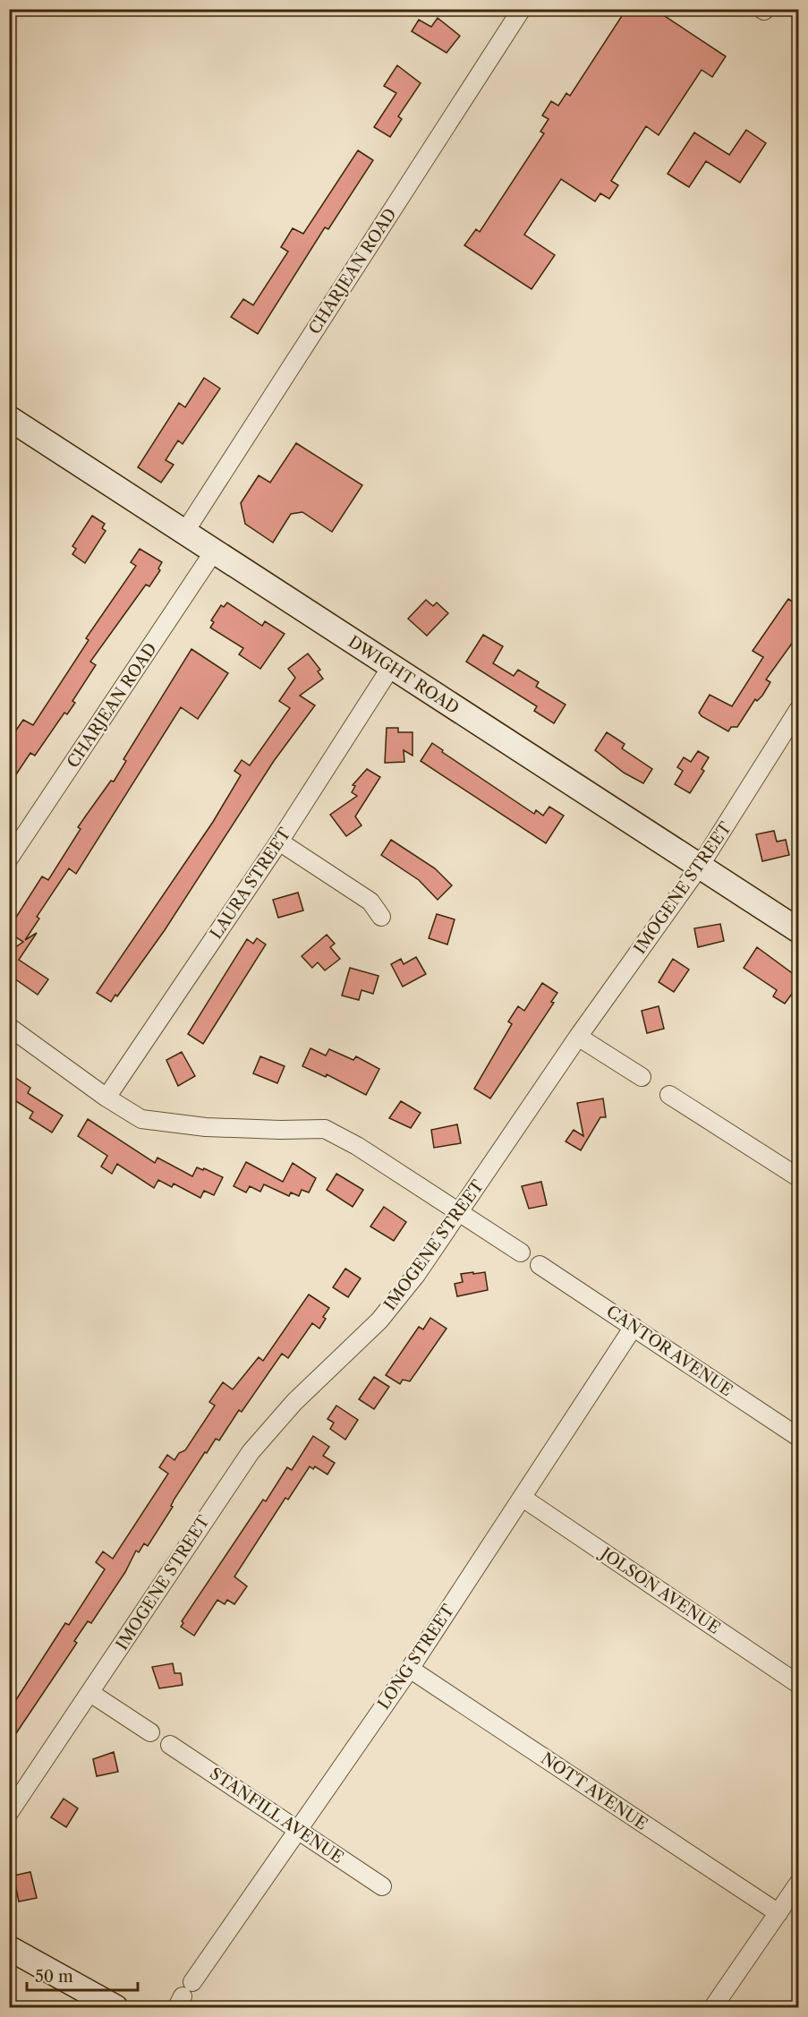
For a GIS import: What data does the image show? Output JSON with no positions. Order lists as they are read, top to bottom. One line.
{"streets":{"street":["CHARJEAN ROAD","DWIGHT ROAD","LAURA STREET","IMOGENE STREET","CANTOR AVENUE","JOLSON AVENUE","LONG STREET","NOTT AVENUE","STANFILL AVENUE"]},"crossings":[["CHARJEAN ROAD","DWIGHT ROAD"],["DWIGHT ROAD","LAURA STREET"],["DWIGHT ROAD","IMOGENE STREET"],["CANTOR AVENUE","LONG STREET"],["JOLSON AVENUE","LONG STREET"],["LONG STREET","NOTT AVENUE"],["LONG STREET","STANFILL AVENUE"]],"scale_bar":"50 m"}
